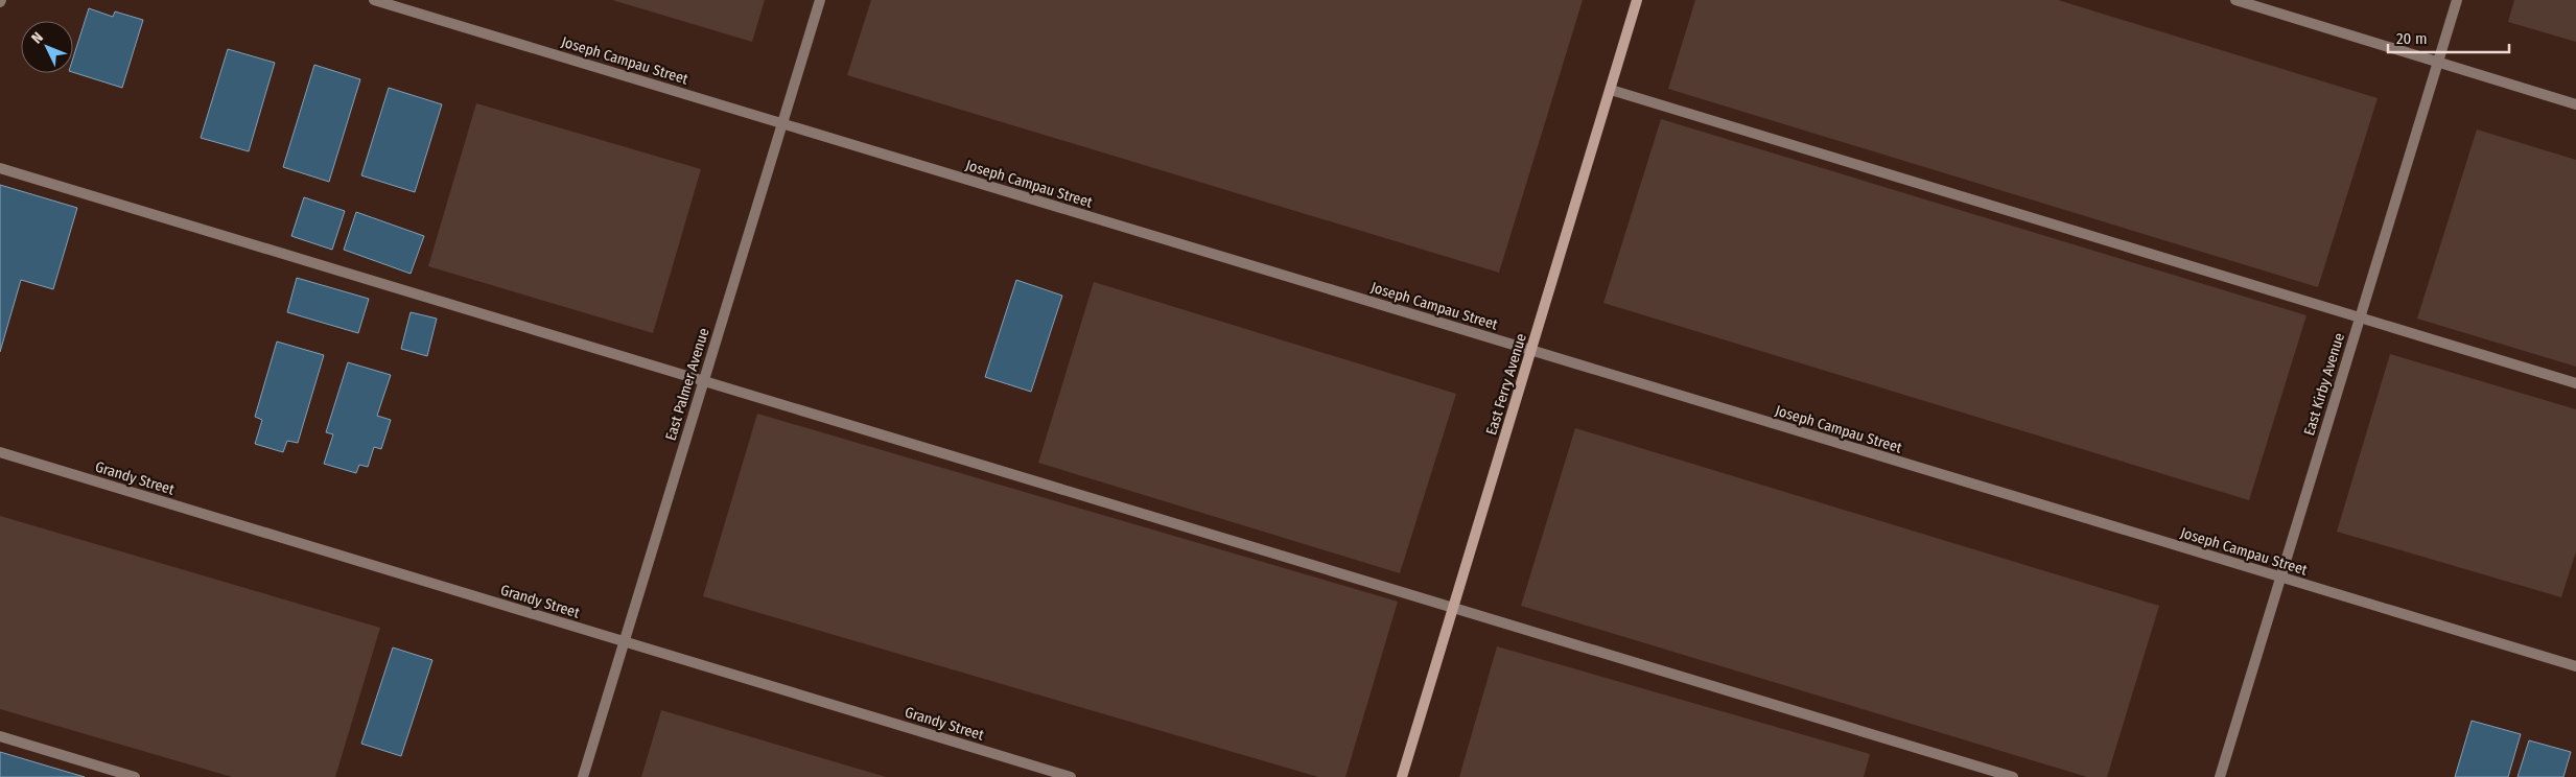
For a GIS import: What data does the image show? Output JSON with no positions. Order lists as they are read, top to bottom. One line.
{"streets":{"street":["Joseph Campau Street","East Palmer Avenue","East Ferry Avenue","East Kirby Avenue","Grandy Street"]},"crossings":[["Joseph Campau Street","East Palmer Avenue"],["Joseph Campau Street","East Ferry Avenue"],["Joseph Campau Street","East Kirby Avenue"],["East Palmer Avenue","Grandy Street"]],"scale_bar":"20 m","north":"top left"}
